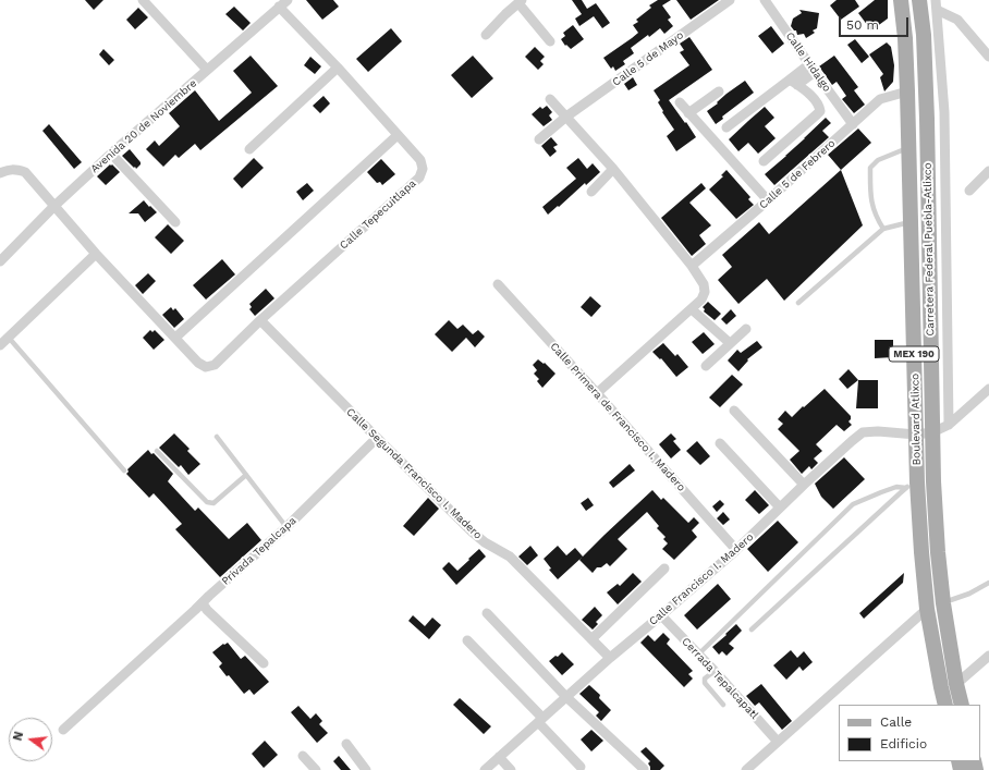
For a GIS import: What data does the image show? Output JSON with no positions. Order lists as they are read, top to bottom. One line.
{"streets":{"main road":["Carretera Federal Puebla-Atlixco","MEX 190","Boulevard Atlixco"],"street":["Calle 5 de Mayo","Calle Hidalgo","Avenida 20 de Noviembre","Calle 5 de Febrero","Calle Tepecuitlapa","Calle Primera de Francisco I. Madero","Calle Segunda Francisco I. Madero","Privada Tepalcapa","Calle Francisco I. Madero","Cerrada Tepalcapatl"]},"crossings":[["Calle Hidalgo","Calle 5 de Febrero"],["Avenida 20 de Noviembre","Calle Tepecuitlapa"],["Calle 5 de Febrero","Boulevard Atlixco"],["Calle Tepecuitlapa","Calle Segunda Francisco I. Madero"],["Carretera Federal Puebla-Atlixco","Calle Francisco I. Madero"],["Calle Primera de Francisco I. Madero","Calle Francisco I. Madero"],["Boulevard Atlixco","Calle Francisco I. Madero"],["Calle Segunda Francisco I. Madero","Privada Tepalcapa"],["Calle Segunda Francisco I. Madero","Calle Francisco I. Madero"],["Calle Francisco I. Madero","Cerrada Tepalcapatl"]],"legend":["Calle","Edificio"],"scale_bar":"50 m","north":"left"}
